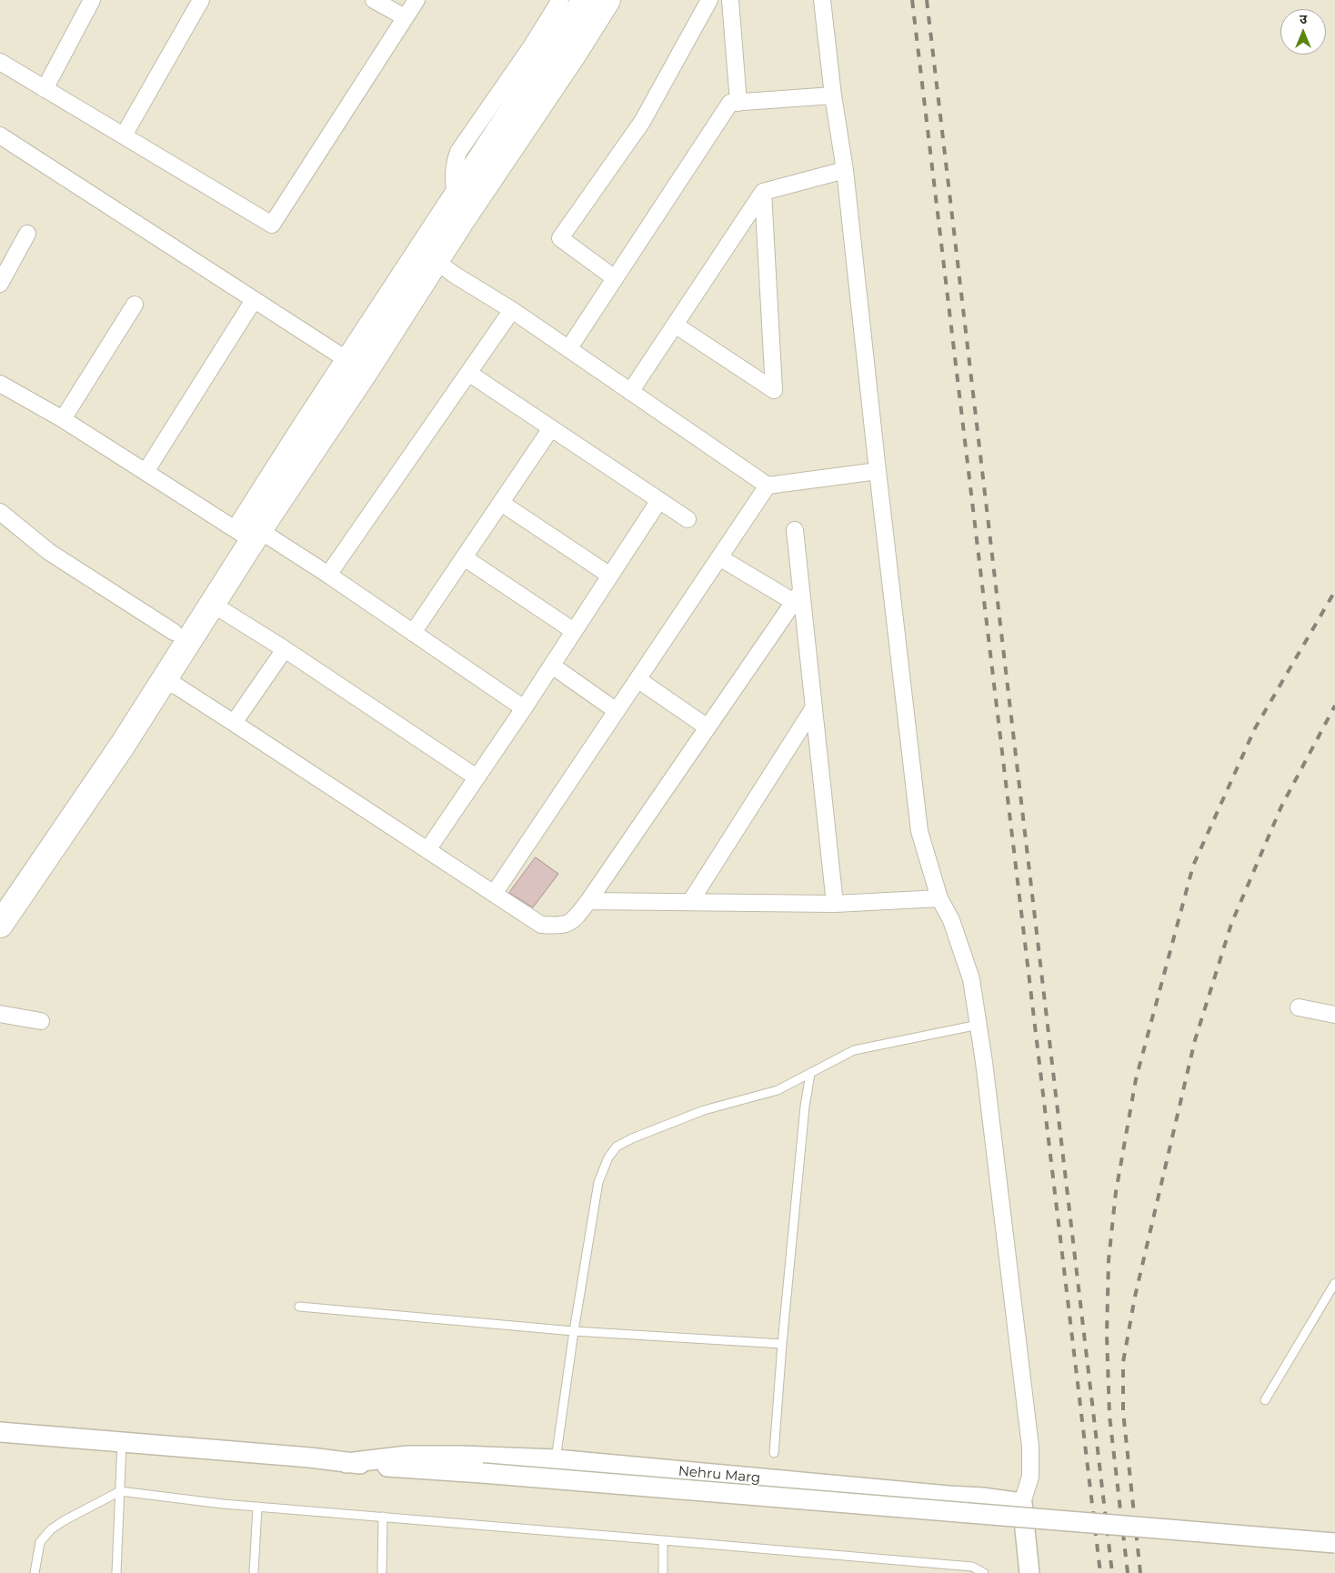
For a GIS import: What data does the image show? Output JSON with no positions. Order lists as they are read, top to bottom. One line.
{"streets":{"street":["Nehru Marg"]},"north":"top"}
